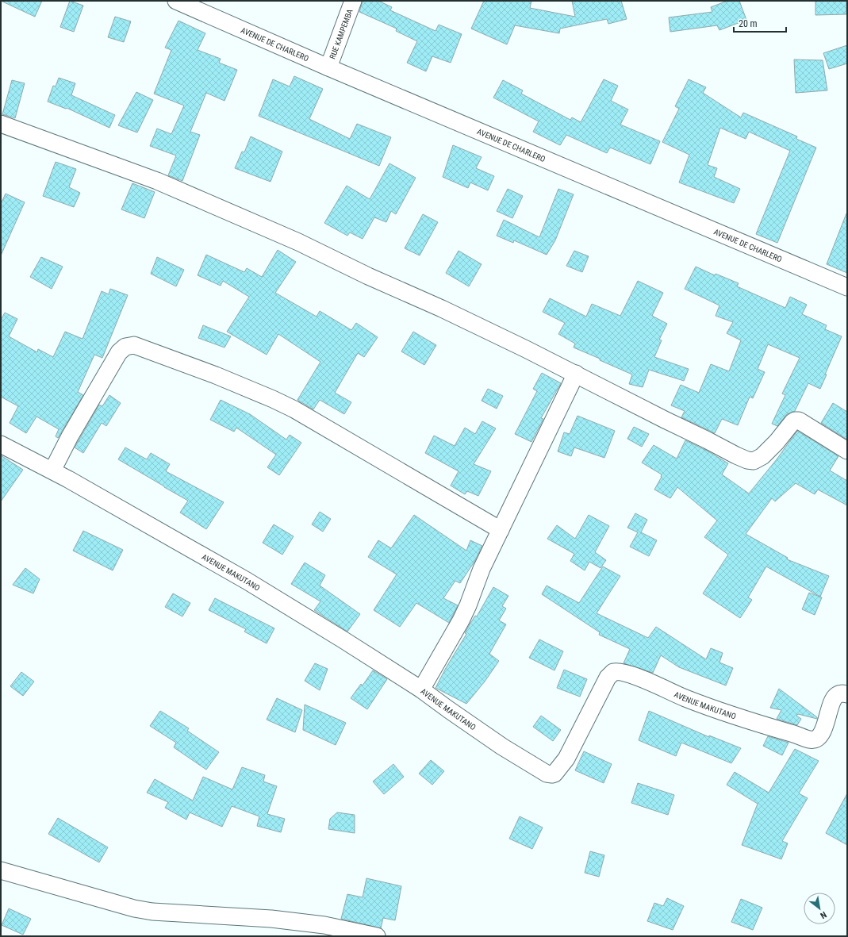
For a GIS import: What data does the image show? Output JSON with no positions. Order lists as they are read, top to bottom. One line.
{"streets":{"street":["RUE KAMPEMBA","AVENUE DE CHARLERO","AVENUE MAKUTANO"]},"crossings":[["RUE KAMPEMBA","AVENUE DE CHARLERO"]],"scale_bar":"20 m","north":"bottom right"}
